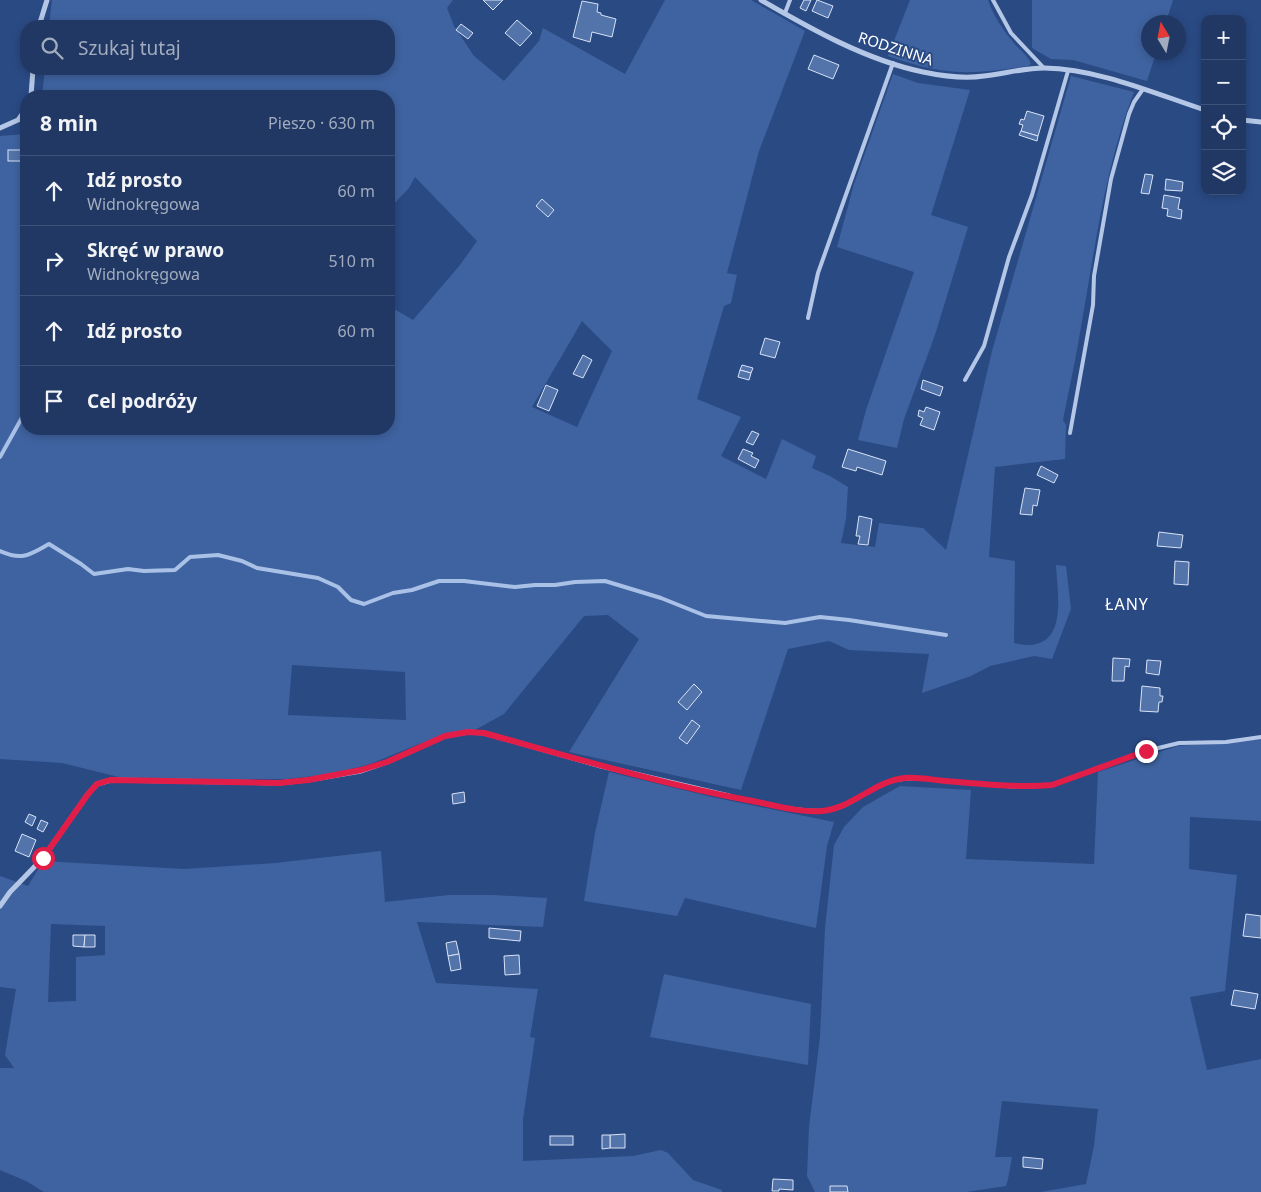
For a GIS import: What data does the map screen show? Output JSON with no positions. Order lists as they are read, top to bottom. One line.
{"streets":{"street":["RODZINNA"]},"districts":["ŁANY"],"north":"top","page":{"map_buttons":["+","−"],"search":"Szukaj tutaj","heading":["8 min","Pieszo · 630 m"],"list":[["Idź prosto","Widnokręgowa","60 m"],["Skręć w prawo","Widnokręgowa","510 m"],["Idź prosto","60 m"],"Cel podróży"]}}
